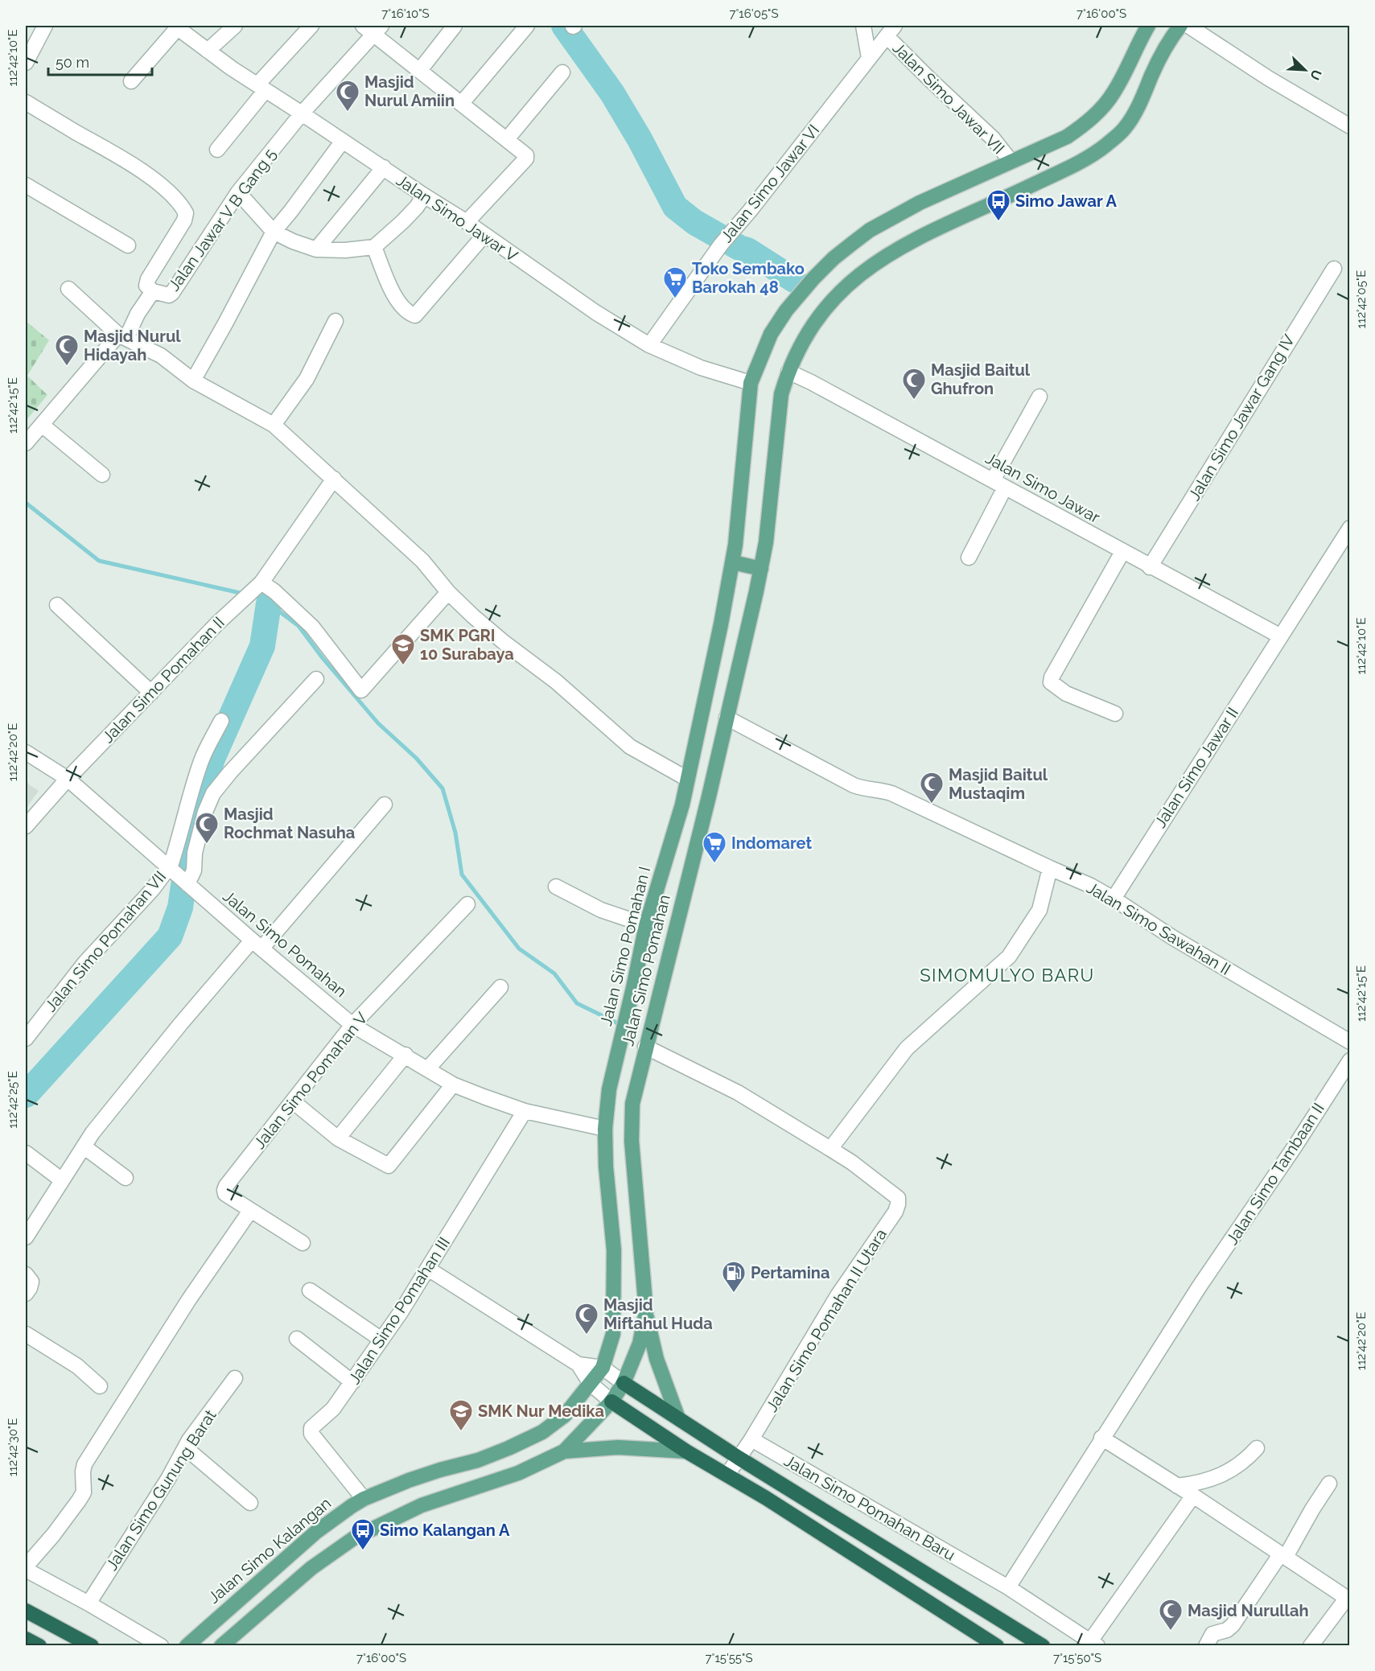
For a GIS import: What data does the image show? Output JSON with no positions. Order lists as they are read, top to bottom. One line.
{"streets":{"main road":["Jalan Simo Pomahan","Jalan Simo Pomahan I","Jalan Simo Kalangan"],"street":["Jalan Simo Jawar VII","Jalan Simo Jawar VI","Jalan Simo Jawar V","Jalan Jawar V B Gang 5","Jalan Simo Jawar Gang IV","Jalan Simo Jawar","Jalan Simo Pomahan II","Jalan Simo Jawar II","Jalan Simo Sawahan II","Jalan Simo Pomahan VII","Jalan Simo Pomahan V","Jalan Simo Tambaan II","Jalan Simo Pomahan III","Jalan Simo Pomahan II Utara","Jalan Simo Gunung Barat","Jalan Simo Pomahan Baru"]},"crossings":[["Jalan Simo Jawar VII","Jalan Simo Jawar VI"],["Jalan Simo Jawar VII","Jalan Simo Pomahan I"],["Jalan Simo Jawar VI","Jalan Simo Jawar V"],["Jalan Simo Jawar V","Jalan Jawar V B Gang 5"],["Jalan Simo Jawar V","Jalan Simo Pomahan I"],["Jalan Simo Jawar Gang IV","Jalan Simo Jawar"],["Jalan Simo Jawar","Jalan Simo Jawar II"],["Jalan Simo Pomahan II","Jalan Simo Pomahan"],["Jalan Simo Jawar II","Jalan Simo Sawahan II"],["Jalan Simo Sawahan II","Jalan Simo Pomahan"],["Jalan Simo Pomahan VII","Jalan Simo Pomahan"],["Jalan Simo Pomahan","Jalan Simo Pomahan I"],["Jalan Simo Pomahan","Jalan Simo Pomahan V"],["Jalan Simo Pomahan","Jalan Simo Pomahan III"],["Jalan Simo Pomahan I","Jalan Simo Kalangan"],["Jalan Simo Pomahan III","Jalan Simo Kalangan"],["Jalan Simo Pomahan II Utara","Jalan Simo Pomahan Baru"]],"districts":["SIMOMULYO BARU"],"places":{"mosque":["Masjid Nurul Amiin","Masjid Nurul Hidayah","Masjid Baitul Ghufron","Masjid Baitul Mustaqim","Masjid Rochmat Nasuha","Masjid Miftahul Huda","Masjid Nurullah"],"bus stop":["Simo Jawar A","Simo Kalangan A"],"supermarket":["Toko Sembako Barokah 48","Indomaret"],"school or university":["SMK PGRI 10 Surabaya","SMK Nur Medika"],"fuel station":["Pertamina"]},"scale_bar":"50 m","north":"bottom right","coordinates":["7°16'10\"S","7°16'05\"S","7°16'00\"S","112°42'10\"E","112°42'05\"E","112°42'15\"E","112°42'20\"E","112°42'25\"E","112°42'30\"E","7°15'55\"S","7°15'50\"S"]}
